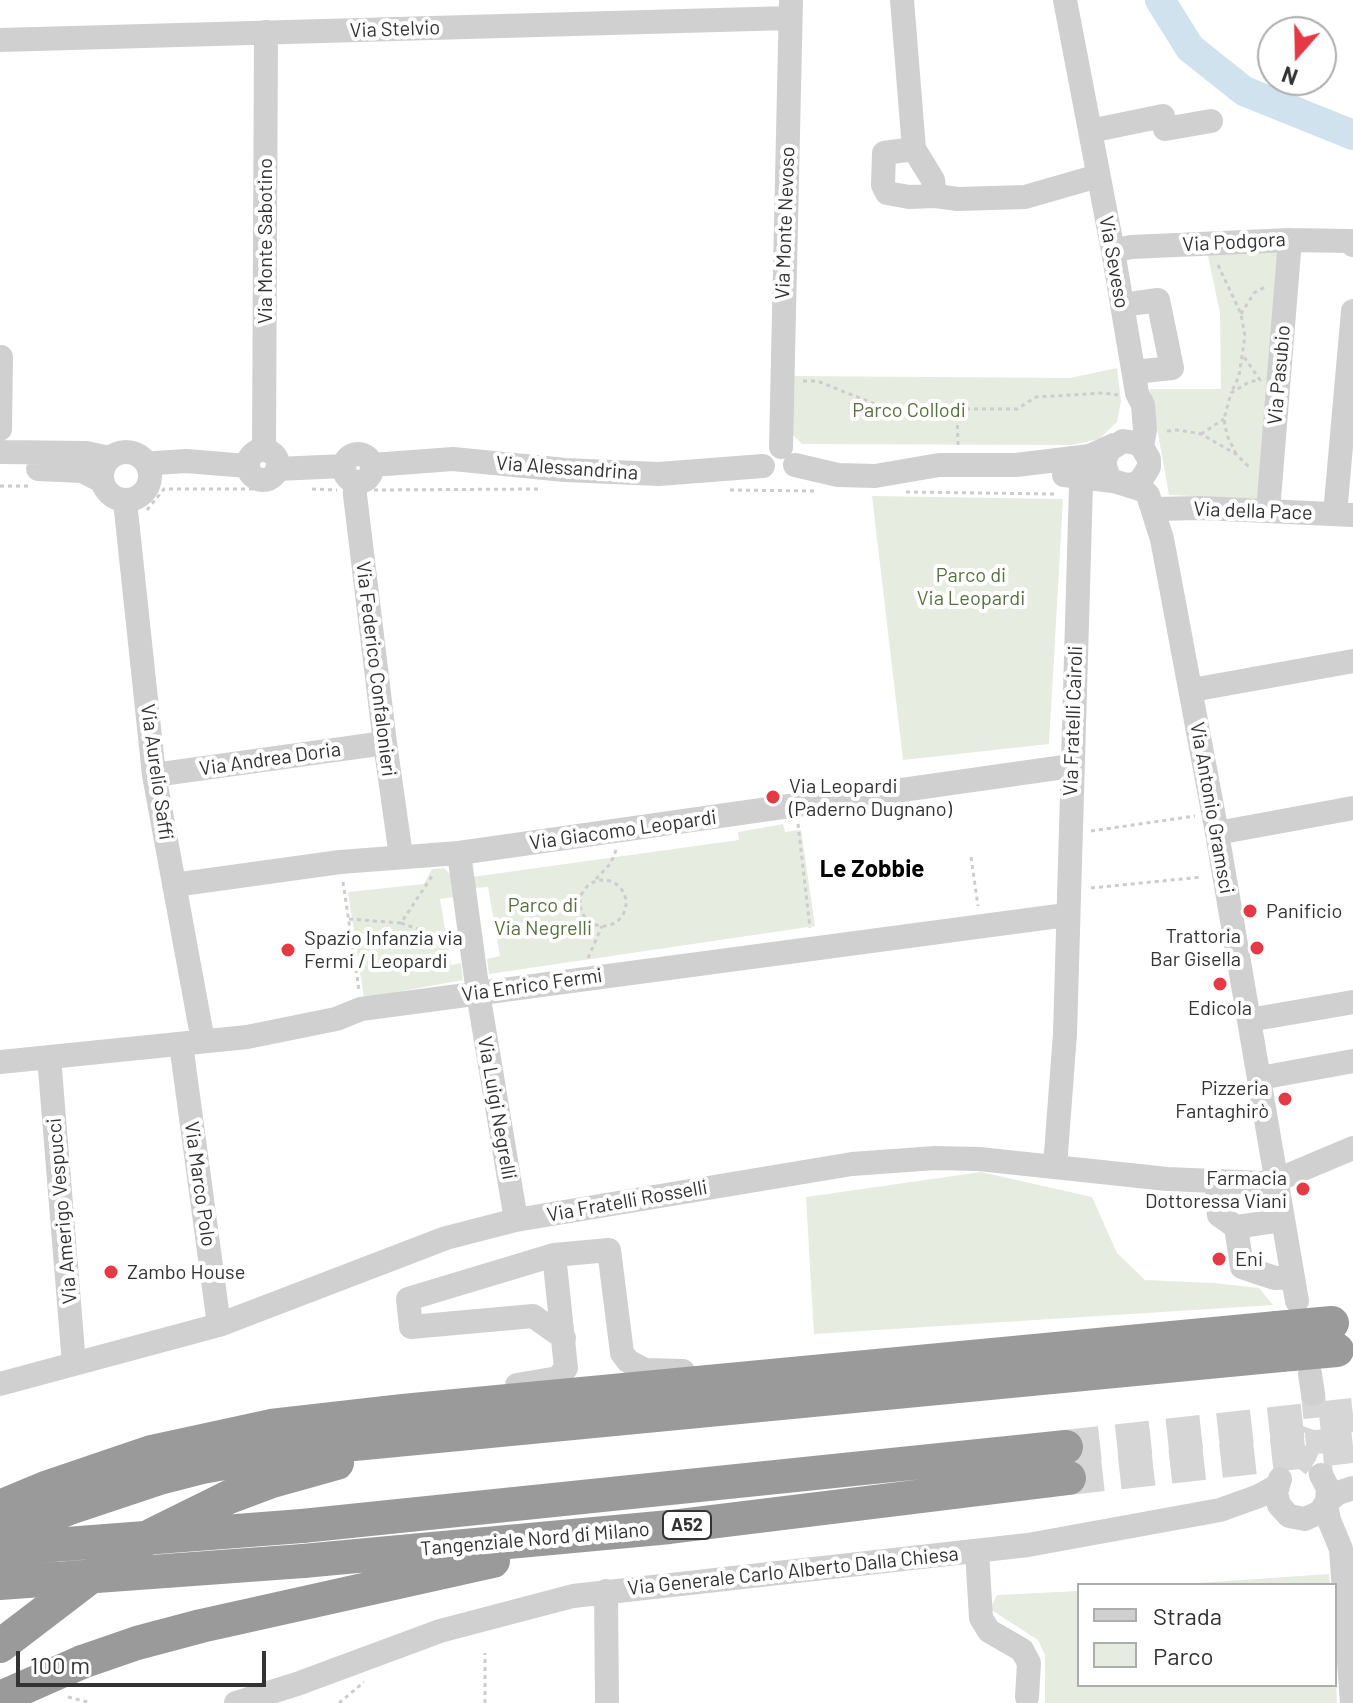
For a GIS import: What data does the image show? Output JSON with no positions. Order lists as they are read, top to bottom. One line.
{"streets":{"highway":["A52","Tangenziale Nord di Milano"],"street":["Via Stelvio","Via Monte Nevoso","Via Monte Sabotino","Via Podgora","Via Seveso","Via Pasubio","Via Alessandrina","Via della Pace","Via Federico Confalonieri","Via Fratelli Cairoli","Via Andrea Doria","Via Aurelio Saffi","Via Antonio Gramsci","Via Giacomo Leopardi","Via Enrico Fermi","Via Luigi Negrelli","Via Marco Polo","Via Fratelli Rosselli","Via Amerigo Vespucci","Via Generale Carlo Alberto Dalla Chiesa"]},"crossings":[["Via Stelvio","Via Monte Nevoso"],["Via Stelvio","Via Monte Sabotino"],["Via Monte Nevoso","Via Alessandrina"],["Via Monte Sabotino","Via Alessandrina"],["Via Podgora","Via Seveso"],["Via Podgora","Via Pasubio"],["Via Seveso","Via Antonio Gramsci"],["Via Pasubio","Via della Pace"],["Via Alessandrina","Via Federico Confalonieri"],["Via Alessandrina","Via Aurelio Saffi"],["Via della Pace","Via Antonio Gramsci"],["Via Federico Confalonieri","Via Andrea Doria"],["Via Federico Confalonieri","Via Giacomo Leopardi"],["Via Fratelli Cairoli","Via Antonio Gramsci"],["Via Fratelli Cairoli","Via Giacomo Leopardi"],["Via Fratelli Cairoli","Via Enrico Fermi"],["Via Fratelli Cairoli","Via Fratelli Rosselli"],["Via Andrea Doria","Via Aurelio Saffi"],["Via Aurelio Saffi","Via Giacomo Leopardi"],["Via Aurelio Saffi","Via Enrico Fermi"],["Via Aurelio Saffi","Via Marco Polo"],["Via Antonio Gramsci","Via Fratelli Rosselli"],["Via Giacomo Leopardi","Via Luigi Negrelli"],["Via Enrico Fermi","Via Luigi Negrelli"],["Via Enrico Fermi","Via Marco Polo"],["Via Enrico Fermi","Via Amerigo Vespucci"],["Via Luigi Negrelli","Via Fratelli Rosselli"],["Via Marco Polo","Via Fratelli Rosselli"],["Via Fratelli Rosselli","Via Amerigo Vespucci"]],"districts":["Le Zobbie"],"parks":["Parco Collodi","Parco di Via Leopardi","Parco di Via Negrelli"],"places":["Via Leopardi (Paderno Dugnano)","Panificio","Trattoria Bar Gisella","Spazio Infanzia via Fermi / Leopardi","Edicola","Pizzeria Fantaghirò","Farmacia Dottoressa Viani","Eni","Zambo House"],"legend":["Strada","Parco"],"scale_bar":"100 m","north":"bottom"}
